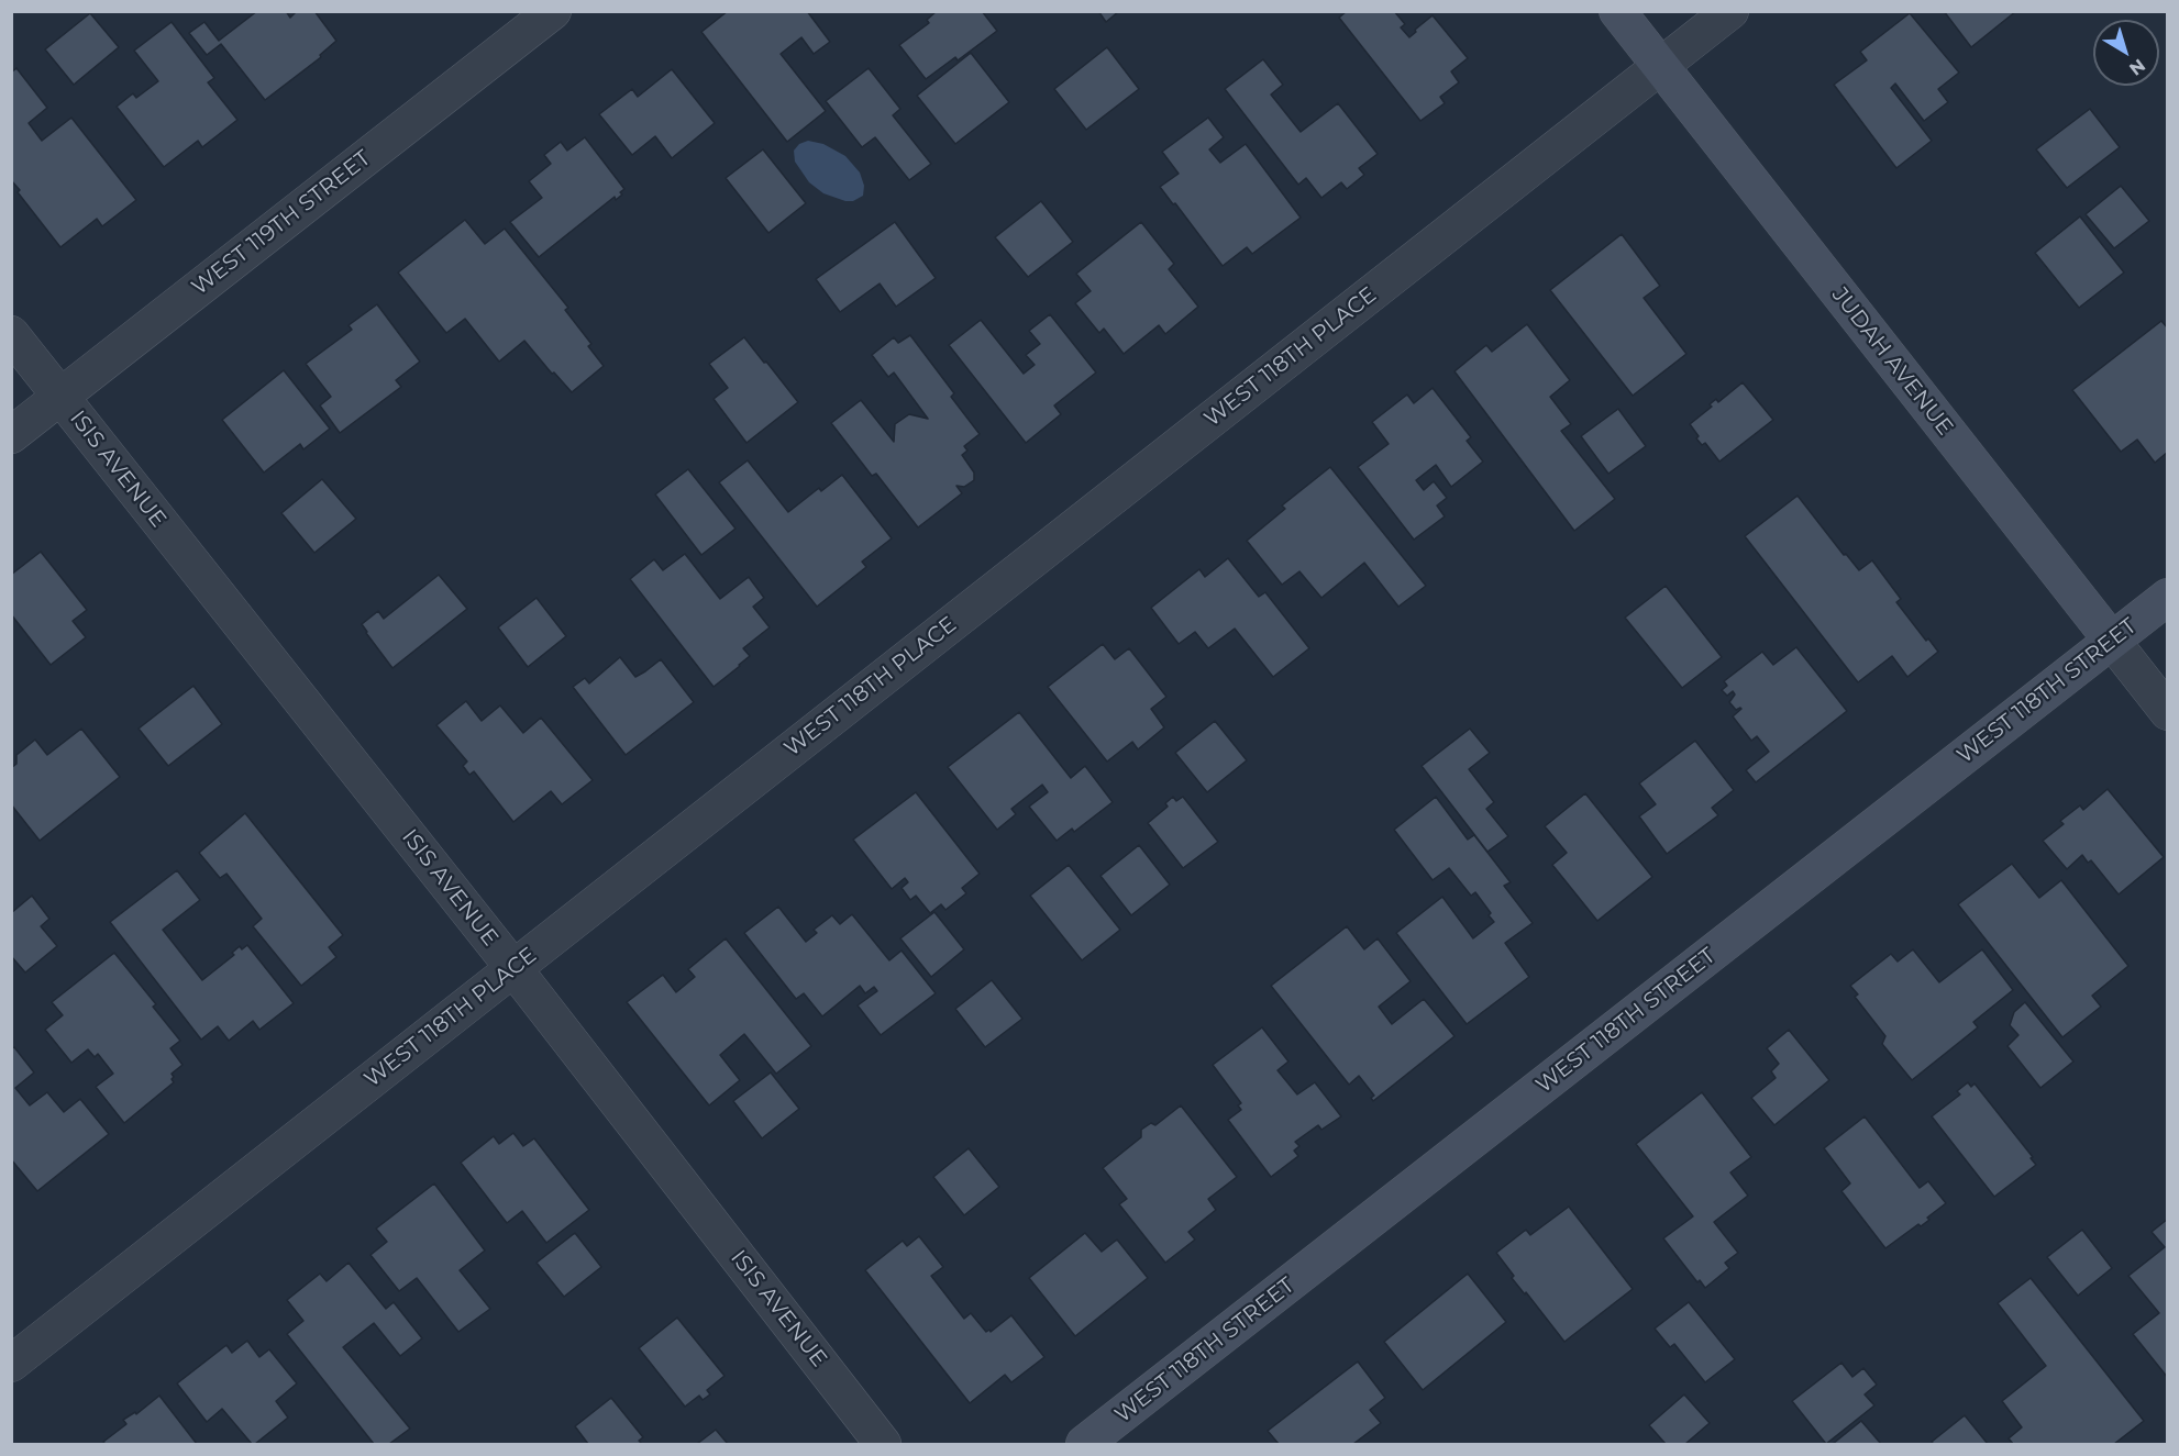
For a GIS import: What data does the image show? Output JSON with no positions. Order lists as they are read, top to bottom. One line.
{"streets":{"street":["WEST 119TH STREET","WEST 118TH PLACE","JUDAH AVENUE","ISIS AVENUE","WEST 118TH STREET"]},"crossings":[["WEST 119TH STREET","ISIS AVENUE"],["WEST 118TH PLACE","JUDAH AVENUE"],["WEST 118TH PLACE","ISIS AVENUE"],["JUDAH AVENUE","WEST 118TH STREET"]],"north":"bottom right"}
